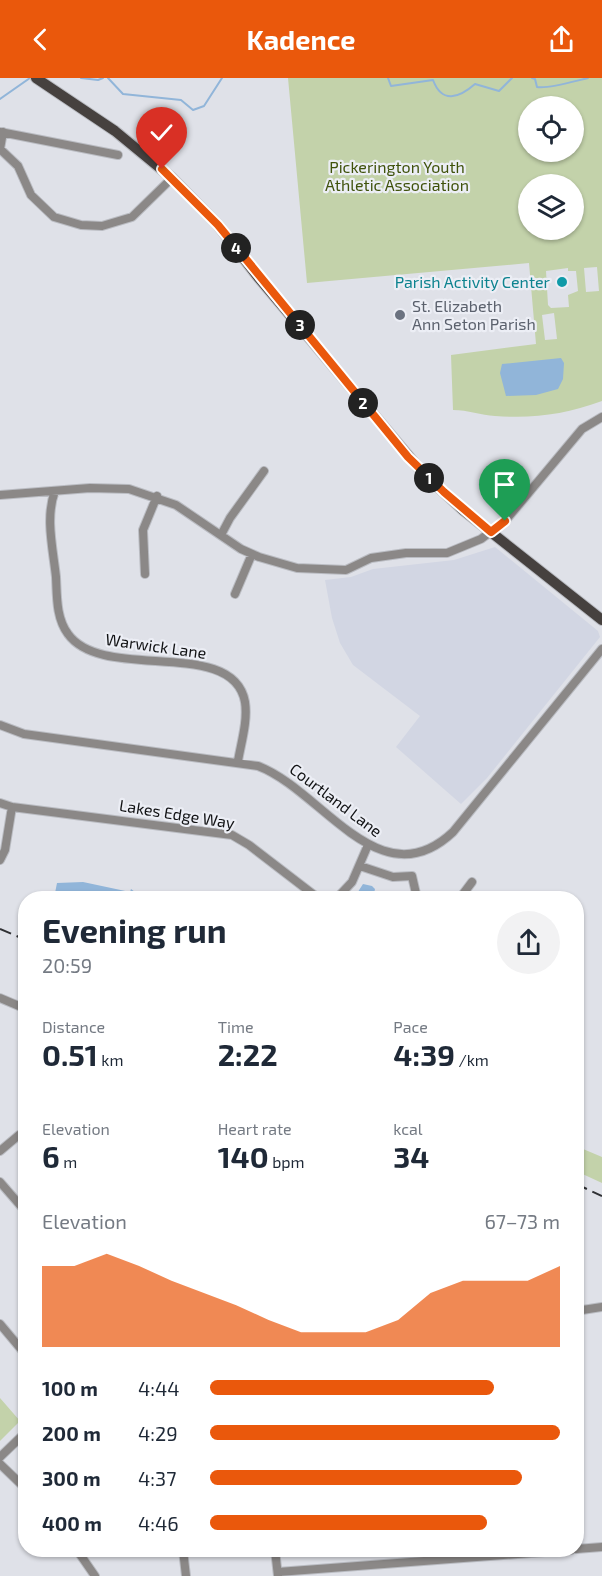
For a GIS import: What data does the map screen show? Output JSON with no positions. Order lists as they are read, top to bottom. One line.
{"streets":{"street":["Warwick Lane","Courtland Lane","Lakes Edge Way"]},"crossings":[["Warwick Lane","Courtland Lane"]],"parks":["Pickerington Youth Athletic Association"],"places":["Parish Activity Center","St. Elizabeth Ann Seton Parish"],"page":{"header":"Kadence","pins":["4","3","2","1"],"heading":["Evening run","20:59"],"stats":[["Distance","0.51 km"],["Time","2:22"],["Pace","4:39 /km"],["Elevation","6 m"],["Heart rate","140 bpm"],["kcal","34"]],"chart":["Elevation","67–73 m"],"list":[{"name":"100 m","note":"4:44"},{"name":"200 m","note":"4:29"},{"name":"300 m","note":"4:37"},{"name":"400 m","note":"4:46"}]}}
